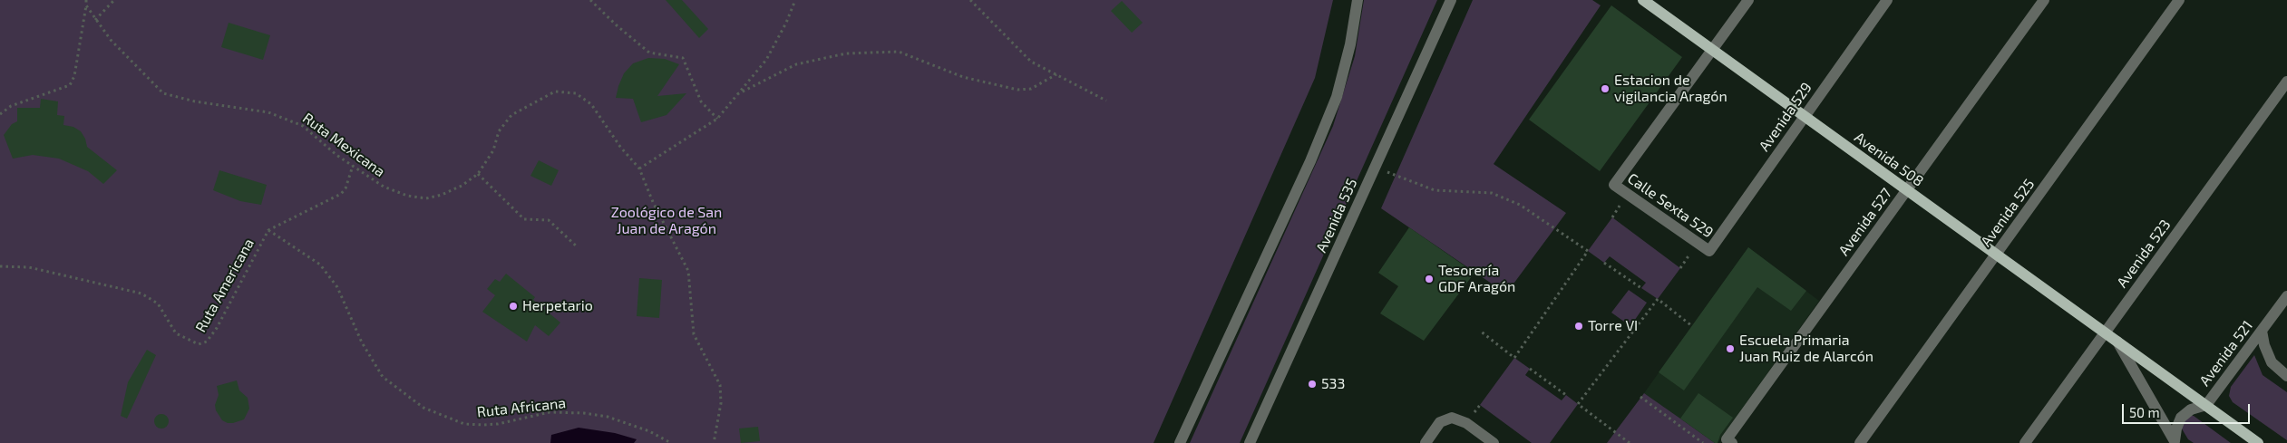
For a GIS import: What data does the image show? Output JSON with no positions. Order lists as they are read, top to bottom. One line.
{"streets":{"main road":["Avenida 508"],"street":["Avenida 529","Calle Sexta 529","Avenida 525","Avenida 535","Avenida 527","Avenida 523","Avenida 521"],"path":["Ruta Mexicana","Ruta Americana","Ruta Africana"]},"crossings":[["Avenida 529","Avenida 508"],["Avenida 529","Calle Sexta 529"],["Ruta Mexicana","Ruta Americana"],["Avenida 508","Calle Sexta 529"],["Avenida 508","Avenida 525"],["Avenida 508","Avenida 527"],["Avenida 508","Avenida 523"],["Avenida 508","Avenida 521"],["Ruta Americana","Ruta Africana"]],"parks":["Zoológico de San Juan de Aragón"],"places":["Estacion de vigilancia Aragón","Tesorería GDF Aragón","Herpetario","Torre VI","Escuela Primaria Juan Ruiz de Alarcón","533"],"scale_bar":"50 m"}
